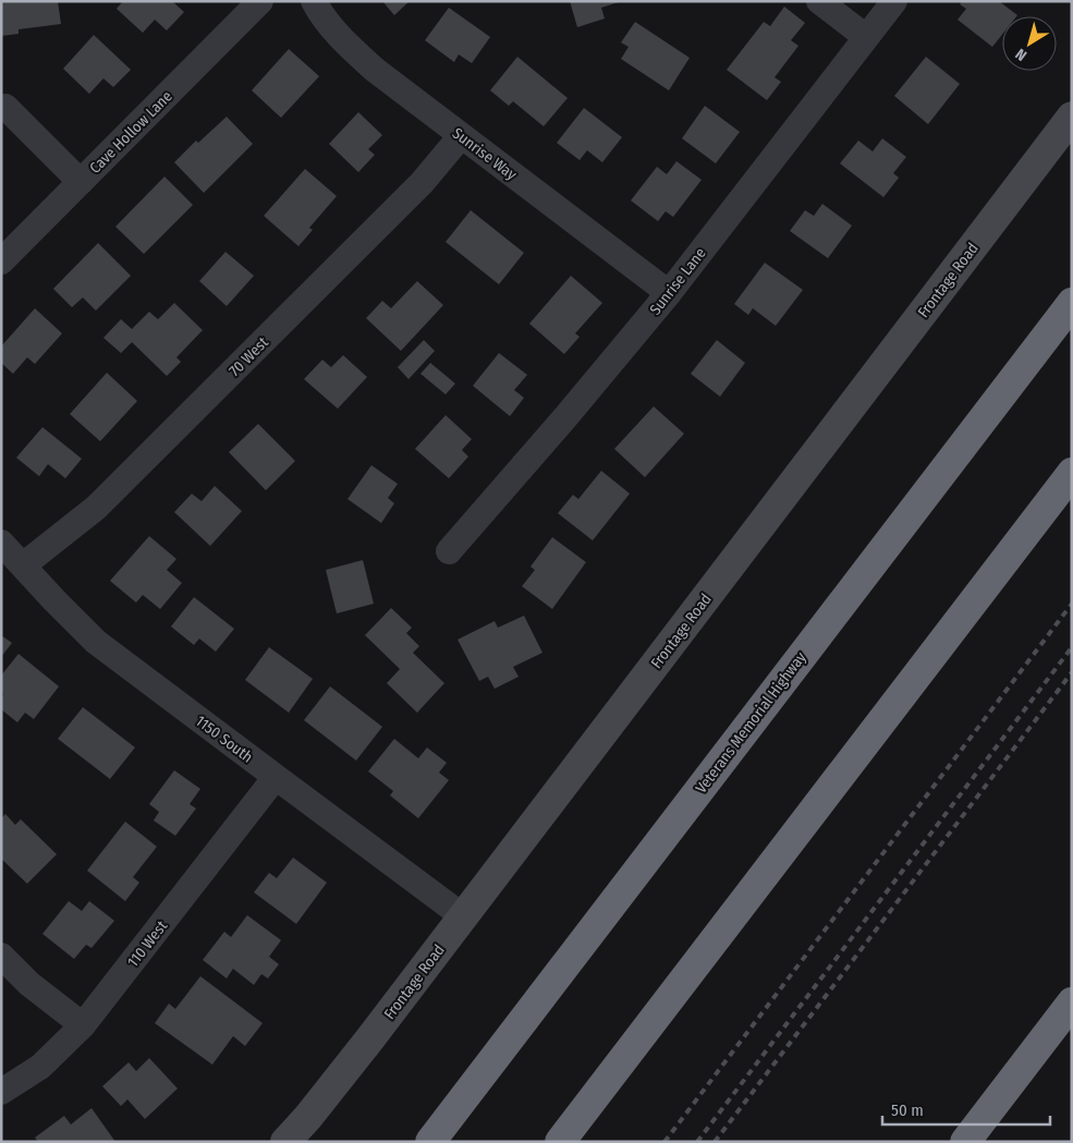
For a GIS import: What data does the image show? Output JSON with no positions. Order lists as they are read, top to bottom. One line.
{"streets":{"highway":["Veterans Memorial Highway"],"street":["Cave Hollow Lane","Sunrise Way","Frontage Road","Sunrise Lane","70 West","1150 South","110 West"]},"crossings":[["Sunrise Way","Sunrise Lane"],["Sunrise Way","70 West"],["Frontage Road","1150 South"],["70 West","1150 South"],["1150 South","110 West"]],"scale_bar":"50 m","north":"bottom left"}
